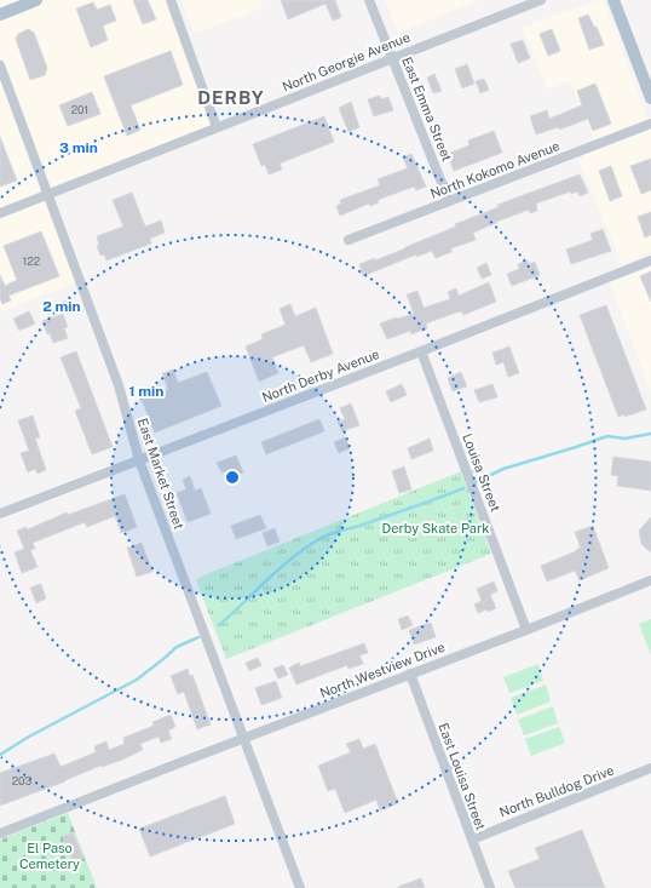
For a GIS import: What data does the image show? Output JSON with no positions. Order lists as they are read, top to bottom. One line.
{"streets":{"street":["North Georgie Avenue","East Emma Street","North Kokomo Avenue","North Derby Avenue","Louisa Street","East Market Street","North Westview Drive","East Louisa Street","North Bulldog Drive"]},"crossings":[["North Georgie Avenue","East Emma Street"],["North Georgie Avenue","East Market Street"],["East Emma Street","North Kokomo Avenue"],["North Derby Avenue","Louisa Street"],["North Derby Avenue","East Market Street"],["Louisa Street","North Westview Drive"],["East Market Street","North Westview Drive"],["North Westview Drive","East Louisa Street"],["East Louisa Street","North Bulldog Drive"]],"districts":["DERBY"],"parks":["Derby Skate Park","El Paso Cemetery"],"house_numbers":["201","122","203"],"rings":["3 min","2 min","1 min"]}
